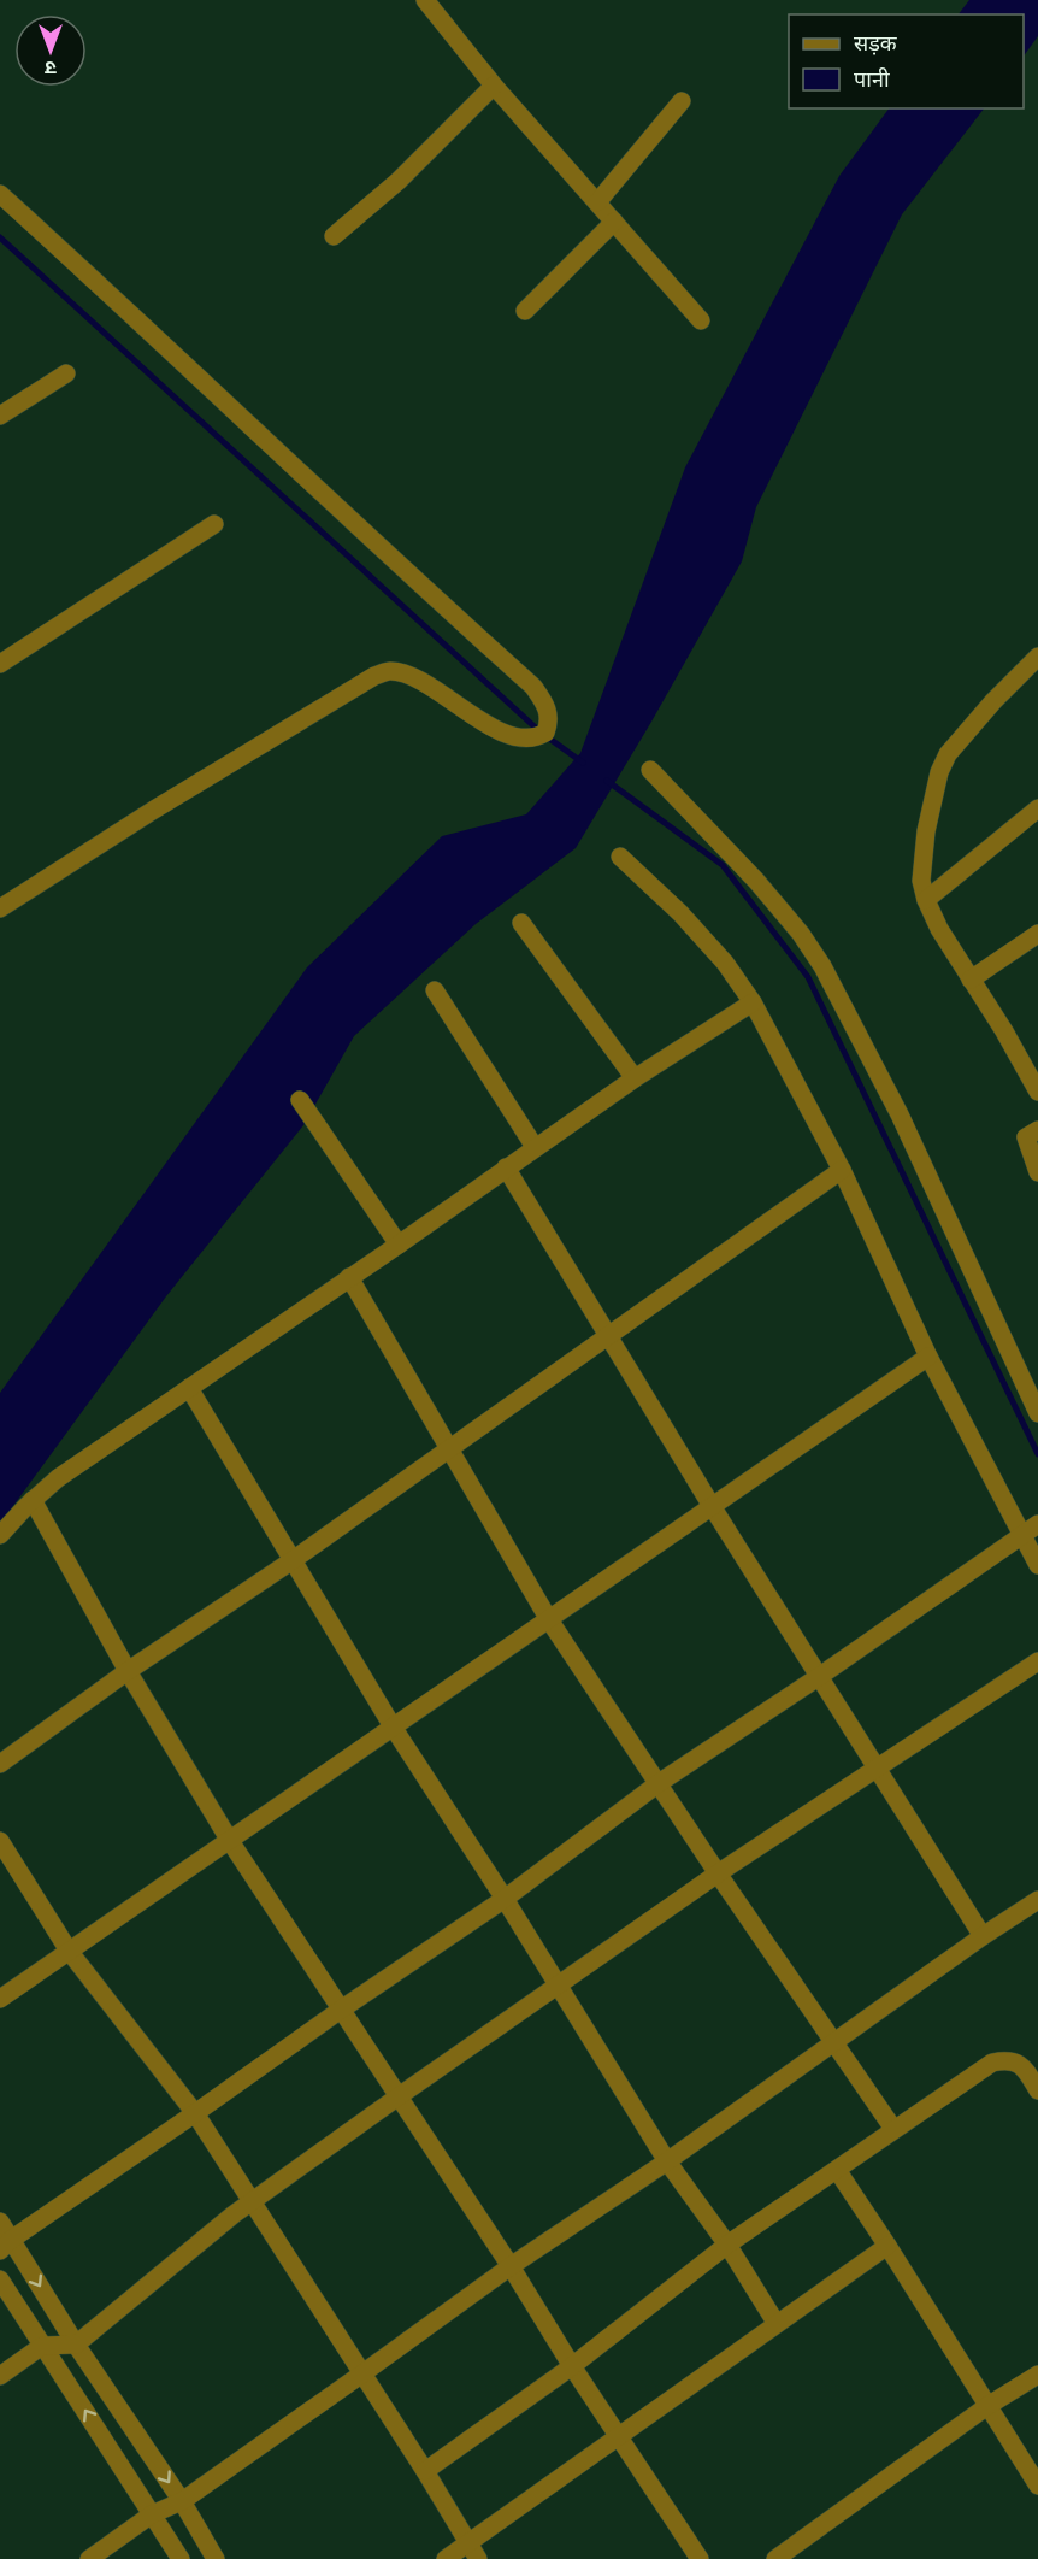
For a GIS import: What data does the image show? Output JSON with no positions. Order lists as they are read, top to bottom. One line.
{"legend":["सड़क","पानी"],"north":"bottom"}
